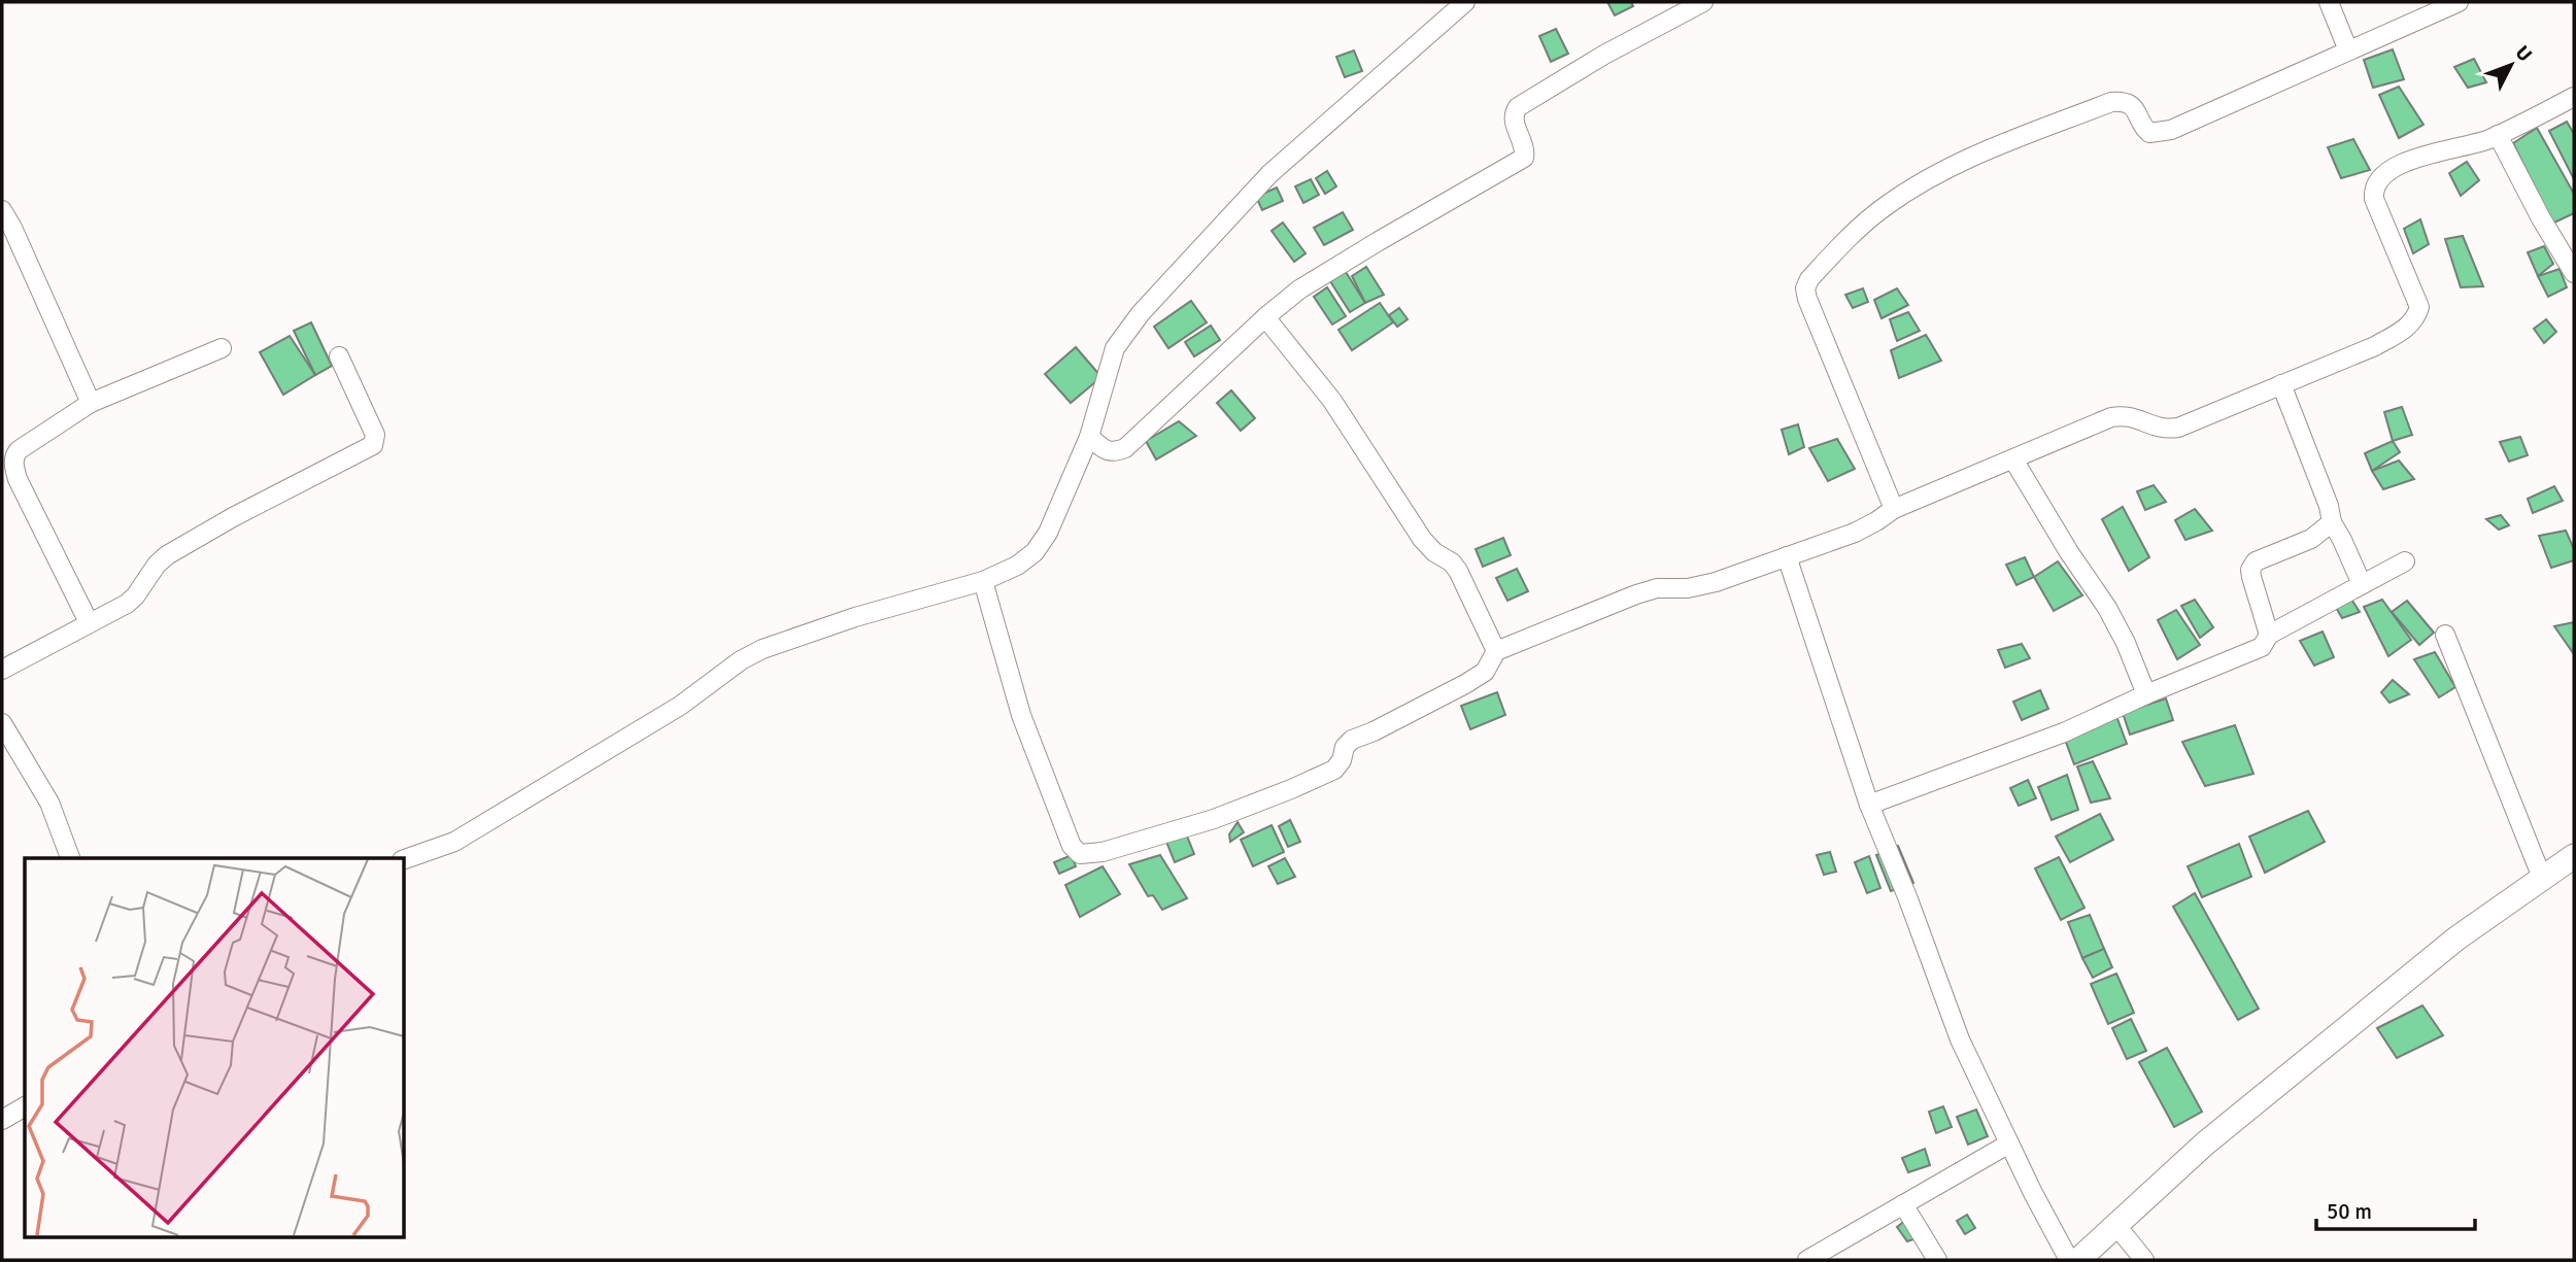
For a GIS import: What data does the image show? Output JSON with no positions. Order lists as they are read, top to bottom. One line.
{"scale_bar":"50 m","north":"top right"}
